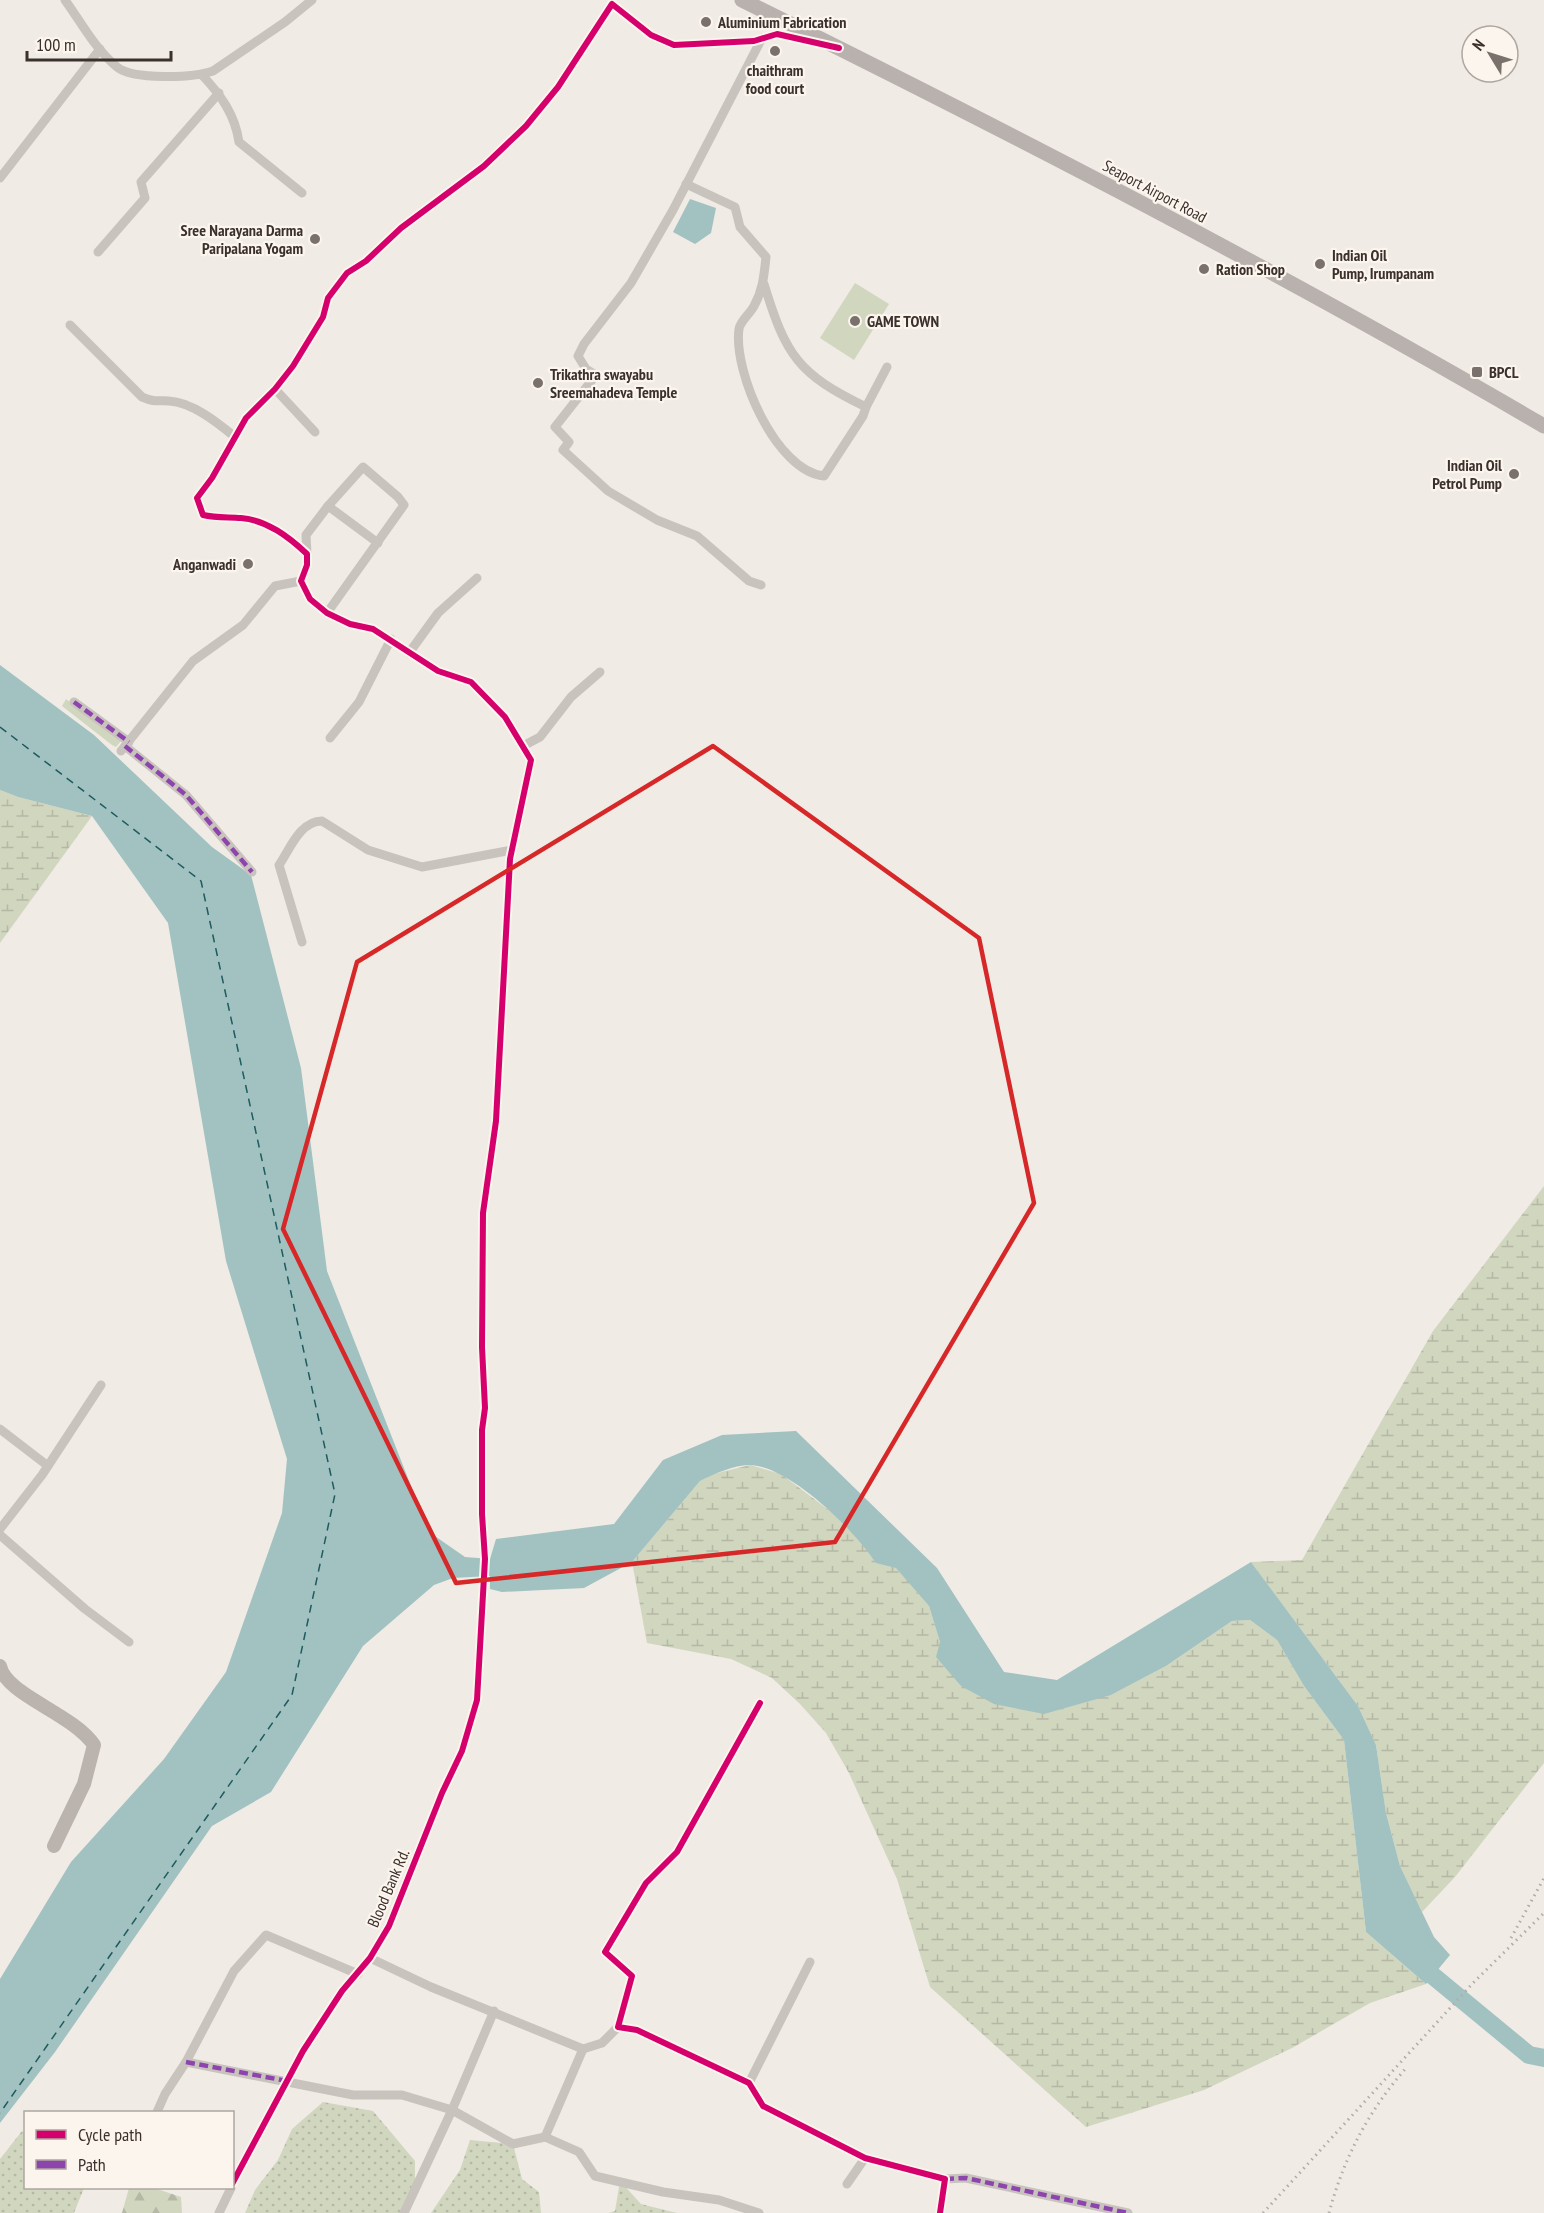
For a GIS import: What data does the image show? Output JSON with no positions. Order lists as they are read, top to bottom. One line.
{"streets":{"main road":["Seaport Airport Road"],"street":["Blood Bank Rd."]},"places":{"other":["Aluminium Fabrication","chaithram food court","Sree Narayana Darma Paripalana Yogam","Indian Oil Pump, Irumpanam","Ration Shop","GAME TOWN","Trikathra swayabu Sreemahadeva Temple","Indian Oil Petrol Pump","Anganwadi"],"transit":["BPCL"]},"legend":["Cycle path","Path"],"scale_bar":"100 m","north":"top left"}
